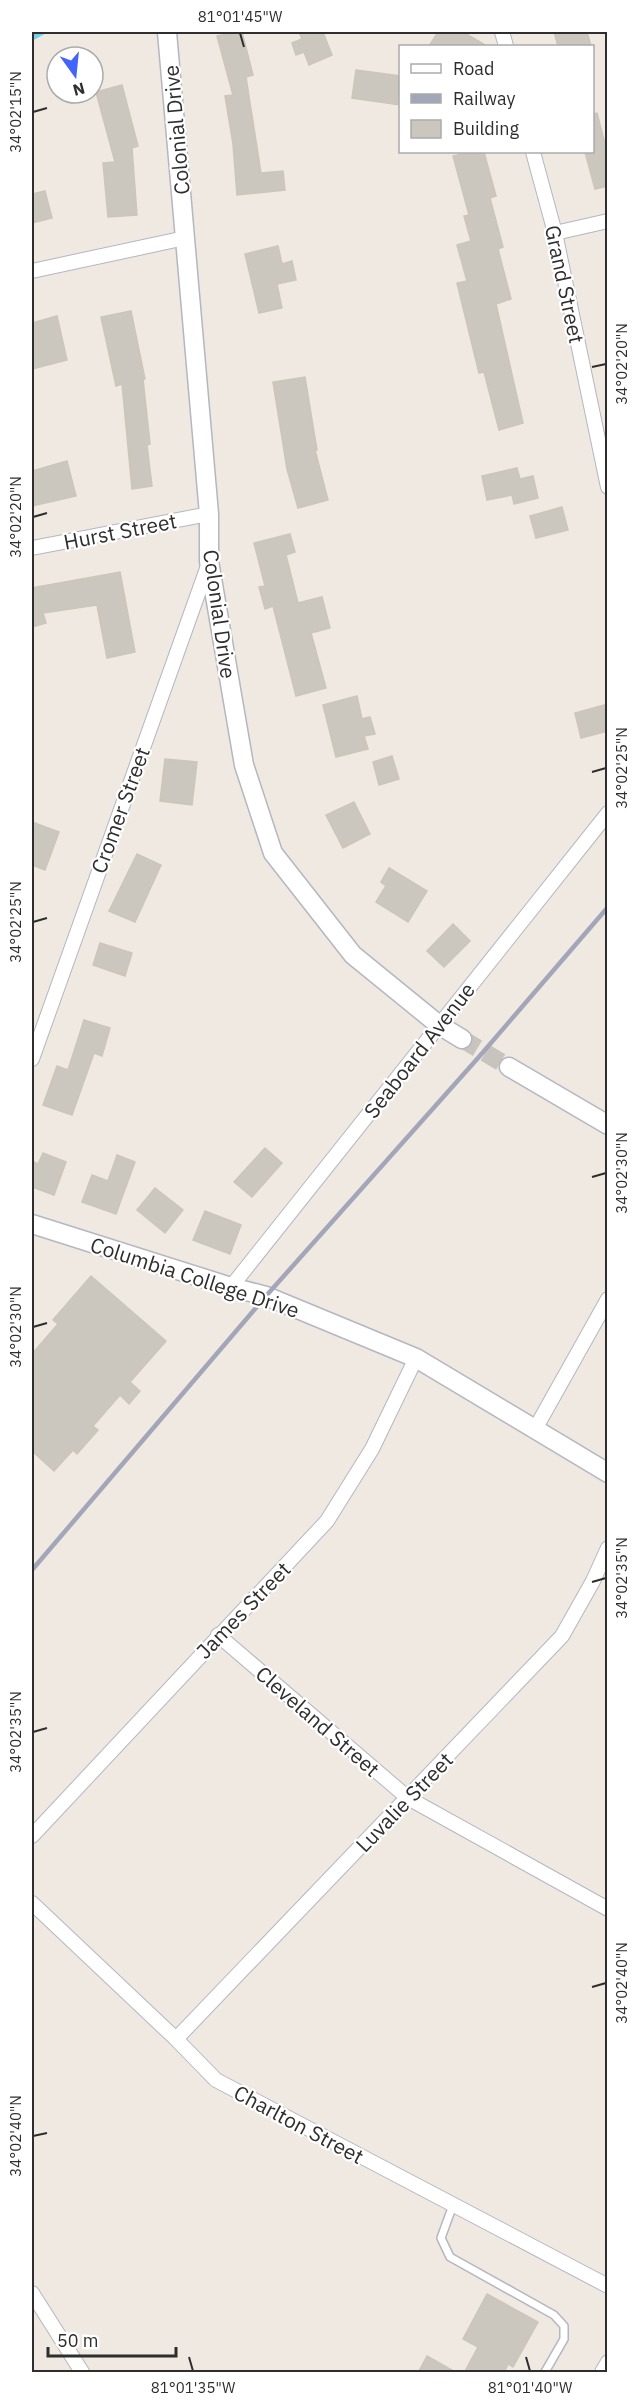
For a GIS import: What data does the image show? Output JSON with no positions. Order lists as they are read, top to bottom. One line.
{"streets":{"street":["Colonial Drive","Grand Street","Hurst Street","Cromer Street","Seaboard Avenue","Columbia College Drive","James Street","Cleveland Street","Luvalie Street","Charlton Street"]},"crossings":[["Colonial Drive","Hurst Street"],["Colonial Drive","Cromer Street"],["Colonial Drive","Seaboard Avenue"],["Seaboard Avenue","Columbia College Drive"],["Columbia College Drive","James Street"],["James Street","Cleveland Street"],["Cleveland Street","Luvalie Street"],["Luvalie Street","Charlton Street"]],"legend":["Road","Railway","Building"],"scale_bar":"50 m","north":"bottom","coordinates":["81°01'45\"W","34°02'15\"N","34°02'20\"N","34°02'25\"N","34°02'30\"N","34°02'35\"N","34°02'40\"N","81°01'35\"W","81°01'40\"W"]}
